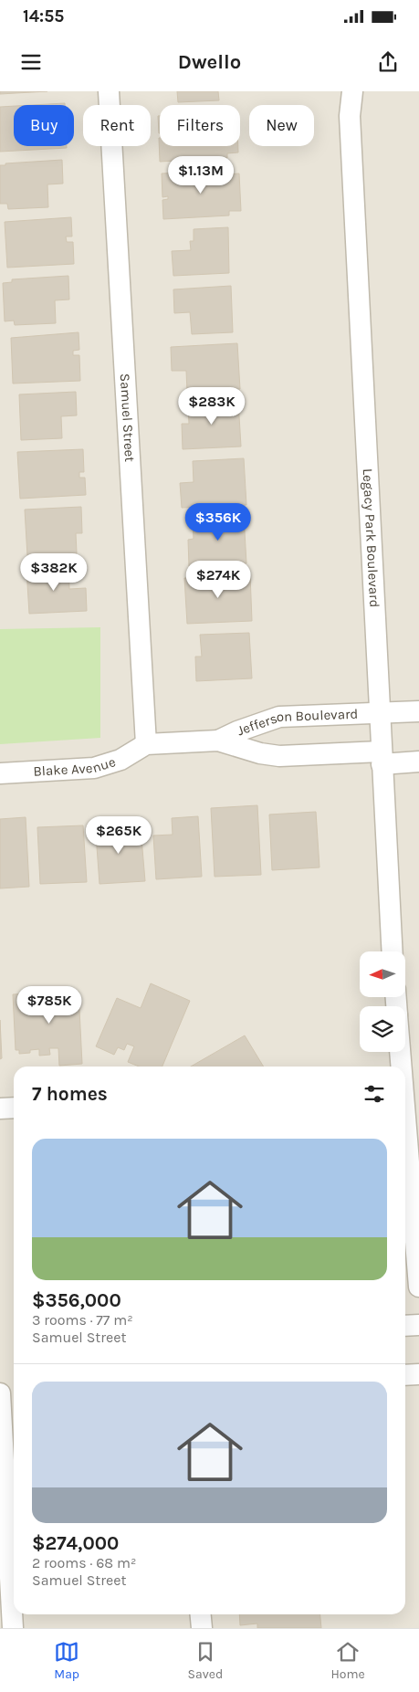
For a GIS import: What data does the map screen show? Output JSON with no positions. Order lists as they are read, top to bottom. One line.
{"streets":{"street":["Samuel Street","Legacy Park Boulevard","Jefferson Boulevard","Blake Avenue"]},"crossings":[["Samuel Street","Jefferson Boulevard"],["Samuel Street","Blake Avenue"],["Legacy Park Boulevard","Jefferson Boulevard"],["Jefferson Boulevard","Blake Avenue"]],"north":"left","page":{"status":"14:55","header":"Dwello","chip":["Buy","Rent","Filters","New"],"price":["$1.13M","$283K","$356K","$382K","$274K","$265K","$785K"],"heading":"7 homes","list":[{"name":"$356,000","note":"3 rooms · 77 m² · Samuel Street"},{"name":"$274,000","note":"2 rooms · 68 m² · Samuel Street"}],"tabs":["Map","Saved","Home"]}}
